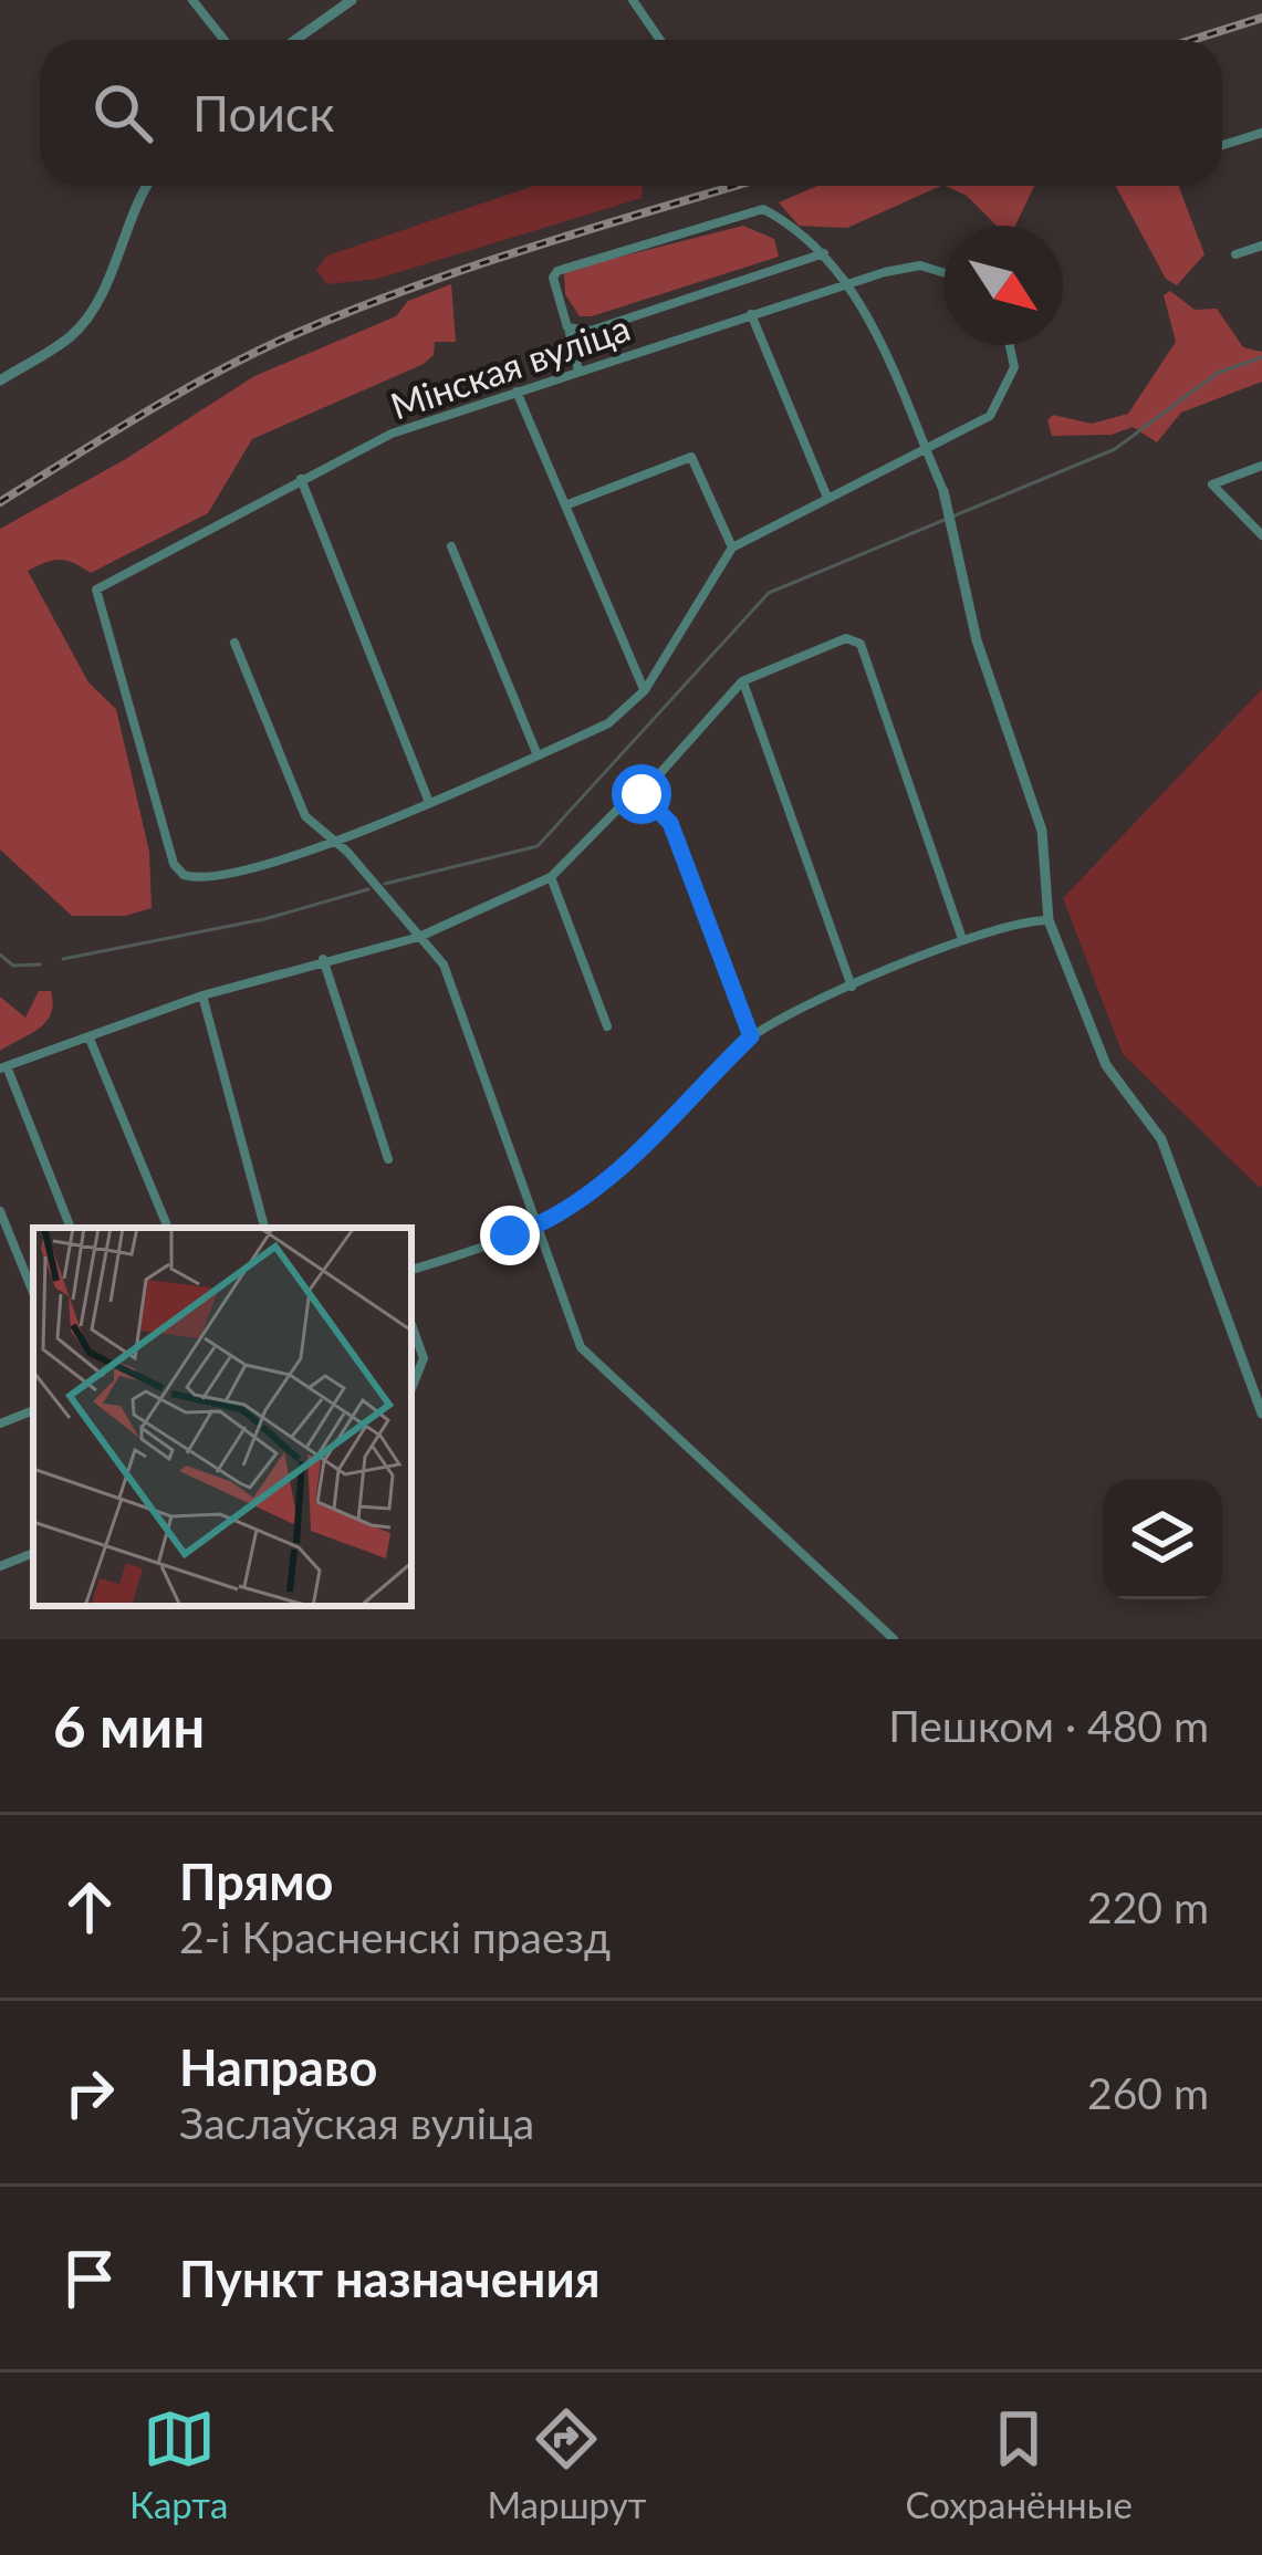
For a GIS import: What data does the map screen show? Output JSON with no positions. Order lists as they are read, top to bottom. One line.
{"streets":{"street":["Мінская вуліца"]},"north":"bottom right","page":{"search":"Поиск","heading":["6 мин","Пешком · 480 m"],"list":[["Прямо","2-і Красненскі праезд","220 m"],["Направо","Заслаўская вуліца","260 m"],"Пункт назначения"],"nav":["Карта","Маршрут","Сохранённые"]}}
